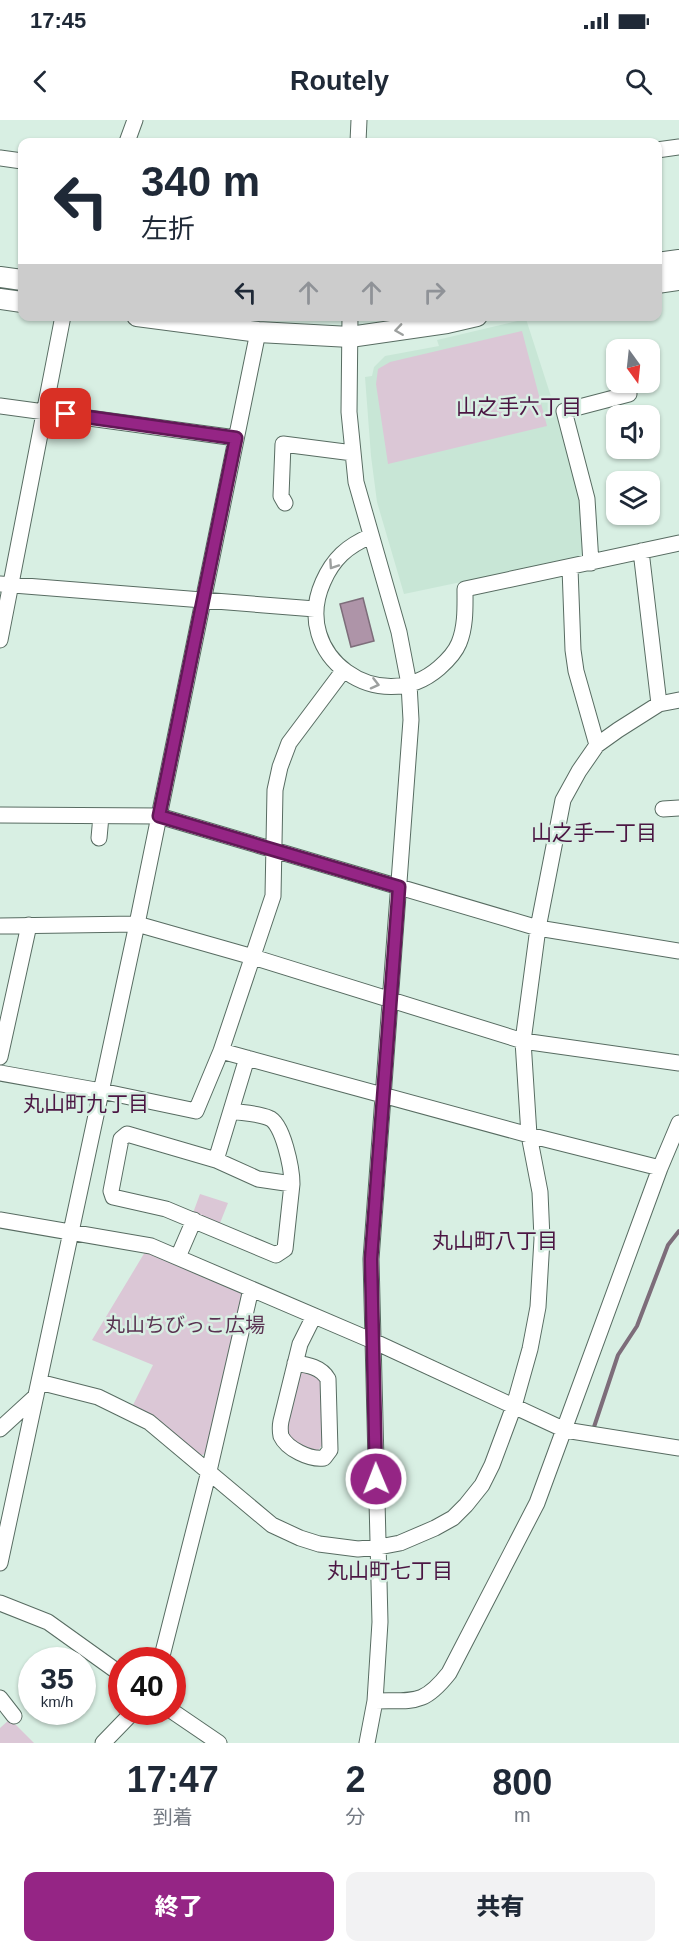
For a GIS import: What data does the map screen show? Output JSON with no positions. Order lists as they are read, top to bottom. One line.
{"districts":["山之手六丁目","山之手一丁目","丸山町九丁目","丸山町八丁目","丸山町七丁目"],"parks":["丸山ちびっこ広場"],"north":"bottom","page":{"status":"17:45","header":"Routely","turn":["340 m","左折"],"speed":"35 km/h","limit":"40","eta":["17:47","到着","2","分","800","m"],"buttons":["終了","共有"]}}
